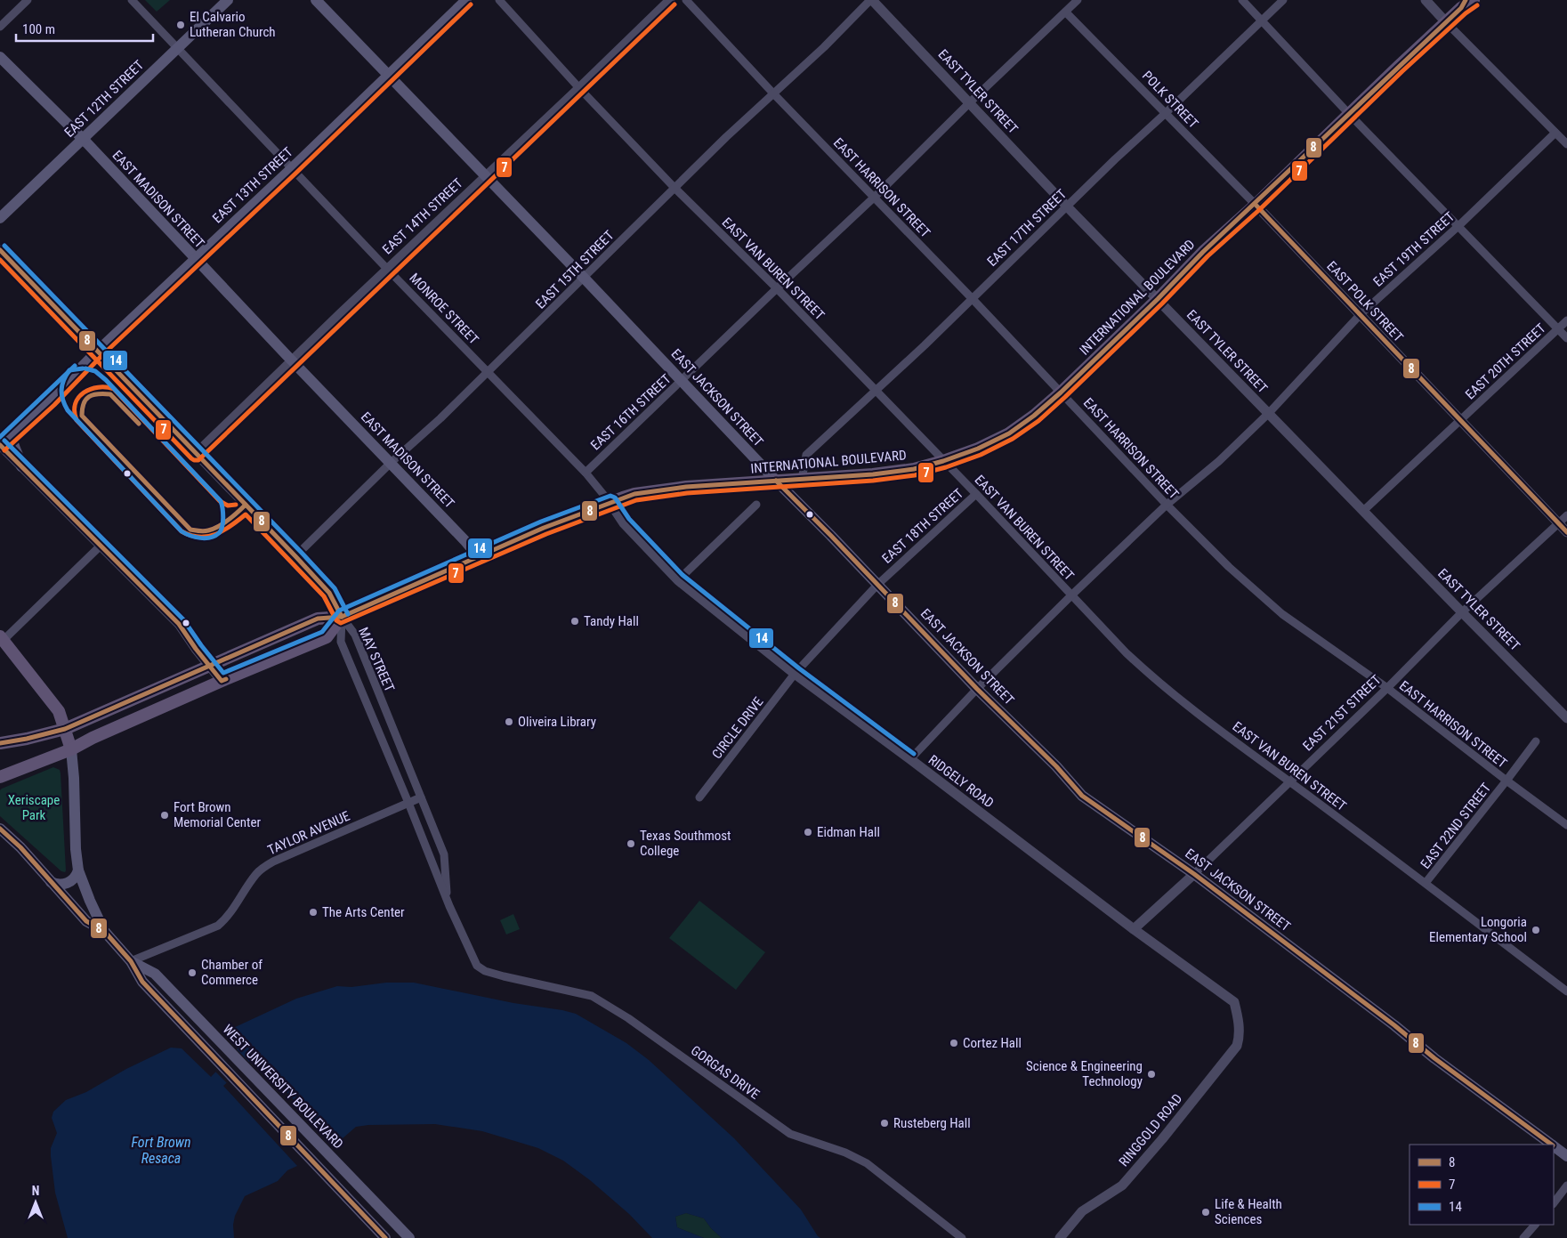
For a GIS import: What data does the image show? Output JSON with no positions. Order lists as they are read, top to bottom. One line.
{"streets":{"main road":["EAST 12TH STREET","EAST 13TH STREET","EAST MADISON STREET","INTERNATIONAL BOULEVARD","EAST JACKSON STREET","WEST UNIVERSITY BOULEVARD"],"street":["EAST TYLER STREET","POLK STREET","EAST HARRISON STREET","EAST 14TH STREET","EAST 17TH STREET","EAST 19TH STREET","EAST VAN BUREN STREET","EAST 15TH STREET","EAST POLK STREET","MONROE STREET","EAST 20TH STREET","EAST 16TH STREET","EAST 18TH STREET","MAY STREET","EAST 21ST STREET","CIRCLE DRIVE","RIDGELY ROAD","EAST 22ND STREET","TAYLOR AVENUE","GORGAS DRIVE","RINGGOLD ROAD"]},"crossings":[["EAST TYLER STREET","EAST 17TH STREET"],["EAST TYLER STREET","EAST 19TH STREET"],["EAST TYLER STREET","EAST 15TH STREET"],["EAST TYLER STREET","INTERNATIONAL BOULEVARD"],["EAST TYLER STREET","EAST 20TH STREET"],["EAST TYLER STREET","EAST 16TH STREET"],["EAST TYLER STREET","EAST 21ST STREET"],["EAST 12TH STREET","EAST MADISON STREET"],["EAST 12TH STREET","MONROE STREET"],["POLK STREET","EAST 17TH STREET"],["POLK STREET","INTERNATIONAL BOULEVARD"],["POLK STREET","EAST POLK STREET"],["POLK STREET","EAST 16TH STREET"],["EAST 13TH STREET","EAST MADISON STREET"],["EAST 13TH STREET","MONROE STREET"],["EAST 13TH STREET","EAST JACKSON STREET"],["EAST HARRISON STREET","EAST 17TH STREET"],["EAST HARRISON STREET","EAST 19TH STREET"],["EAST HARRISON STREET","EAST 15TH STREET"],["EAST HARRISON STREET","INTERNATIONAL BOULEVARD"],["EAST HARRISON STREET","EAST 16TH STREET"],["EAST HARRISON STREET","EAST 21ST STREET"],["EAST HARRISON STREET","EAST 22ND STREET"],["EAST MADISON STREET","EAST 14TH STREET"],["EAST MADISON STREET","EAST 15TH STREET"],["EAST MADISON STREET","INTERNATIONAL BOULEVARD"],["EAST 14TH STREET","EAST VAN BUREN STREET"],["EAST 14TH STREET","MONROE STREET"],["EAST 14TH STREET","EAST JACKSON STREET"],["EAST 17TH STREET","EAST VAN BUREN STREET"],["EAST 17TH STREET","INTERNATIONAL BOULEVARD"],["EAST 19TH STREET","EAST VAN BUREN STREET"],["EAST 19TH STREET","EAST POLK STREET"],["EAST 19TH STREET","EAST JACKSON STREET"],["EAST 19TH STREET","RIDGELY ROAD"],["EAST VAN BUREN STREET","EAST 15TH STREET"],["EAST VAN BUREN STREET","INTERNATIONAL BOULEVARD"],["EAST VAN BUREN STREET","EAST 16TH STREET"],["EAST VAN BUREN STREET","EAST 18TH STREET"],["EAST VAN BUREN STREET","EAST 21ST STREET"],["EAST VAN BUREN STREET","EAST 22ND STREET"],["EAST 15TH STREET","MONROE STREET"],["EAST 15TH STREET","EAST JACKSON STREET"],["INTERNATIONAL BOULEVARD","EAST POLK STREET"],["INTERNATIONAL BOULEVARD","MONROE STREET"],["INTERNATIONAL BOULEVARD","EAST JACKSON STREET"],["INTERNATIONAL BOULEVARD","MAY STREET"],["INTERNATIONAL BOULEVARD","RIDGELY ROAD"],["INTERNATIONAL BOULEVARD","WEST UNIVERSITY BOULEVARD"],["EAST POLK STREET","EAST 20TH STREET"],["EAST POLK STREET","EAST 21ST STREET"],["MONROE STREET","EAST 16TH STREET"],["MONROE STREET","RIDGELY ROAD"],["EAST JACKSON STREET","EAST 16TH STREET"],["EAST JACKSON STREET","EAST 18TH STREET"],["EAST JACKSON STREET","EAST 21ST STREET"],["EAST 18TH STREET","CIRCLE DRIVE"],["EAST 18TH STREET","RIDGELY ROAD"],["MAY STREET","TAYLOR AVENUE"],["MAY STREET","GORGAS DRIVE"],["EAST 21ST STREET","RIDGELY ROAD"],["CIRCLE DRIVE","RIDGELY ROAD"],["RIDGELY ROAD","RINGGOLD ROAD"],["TAYLOR AVENUE","WEST UNIVERSITY BOULEVARD"]],"water":["Fort Brown Resaca"],"parks":["Xeriscape Park"],"places":["El Calvario Lutheran Church","Tandy Hall","Oliveira Library","Fort Brown Memorial Center","Eidman Hall","Texas Southmost College","The Arts Center","Longoria Elementary School","Chamber of Commerce","Cortez Hall","Science & Engineering Technology","Rusteberg Hall","Life & Health Sciences"],"lines":["transit line 8","transit line 7","transit line 14"],"legend":["8","7","14"],"scale_bar":"100 m","north":"top"}
